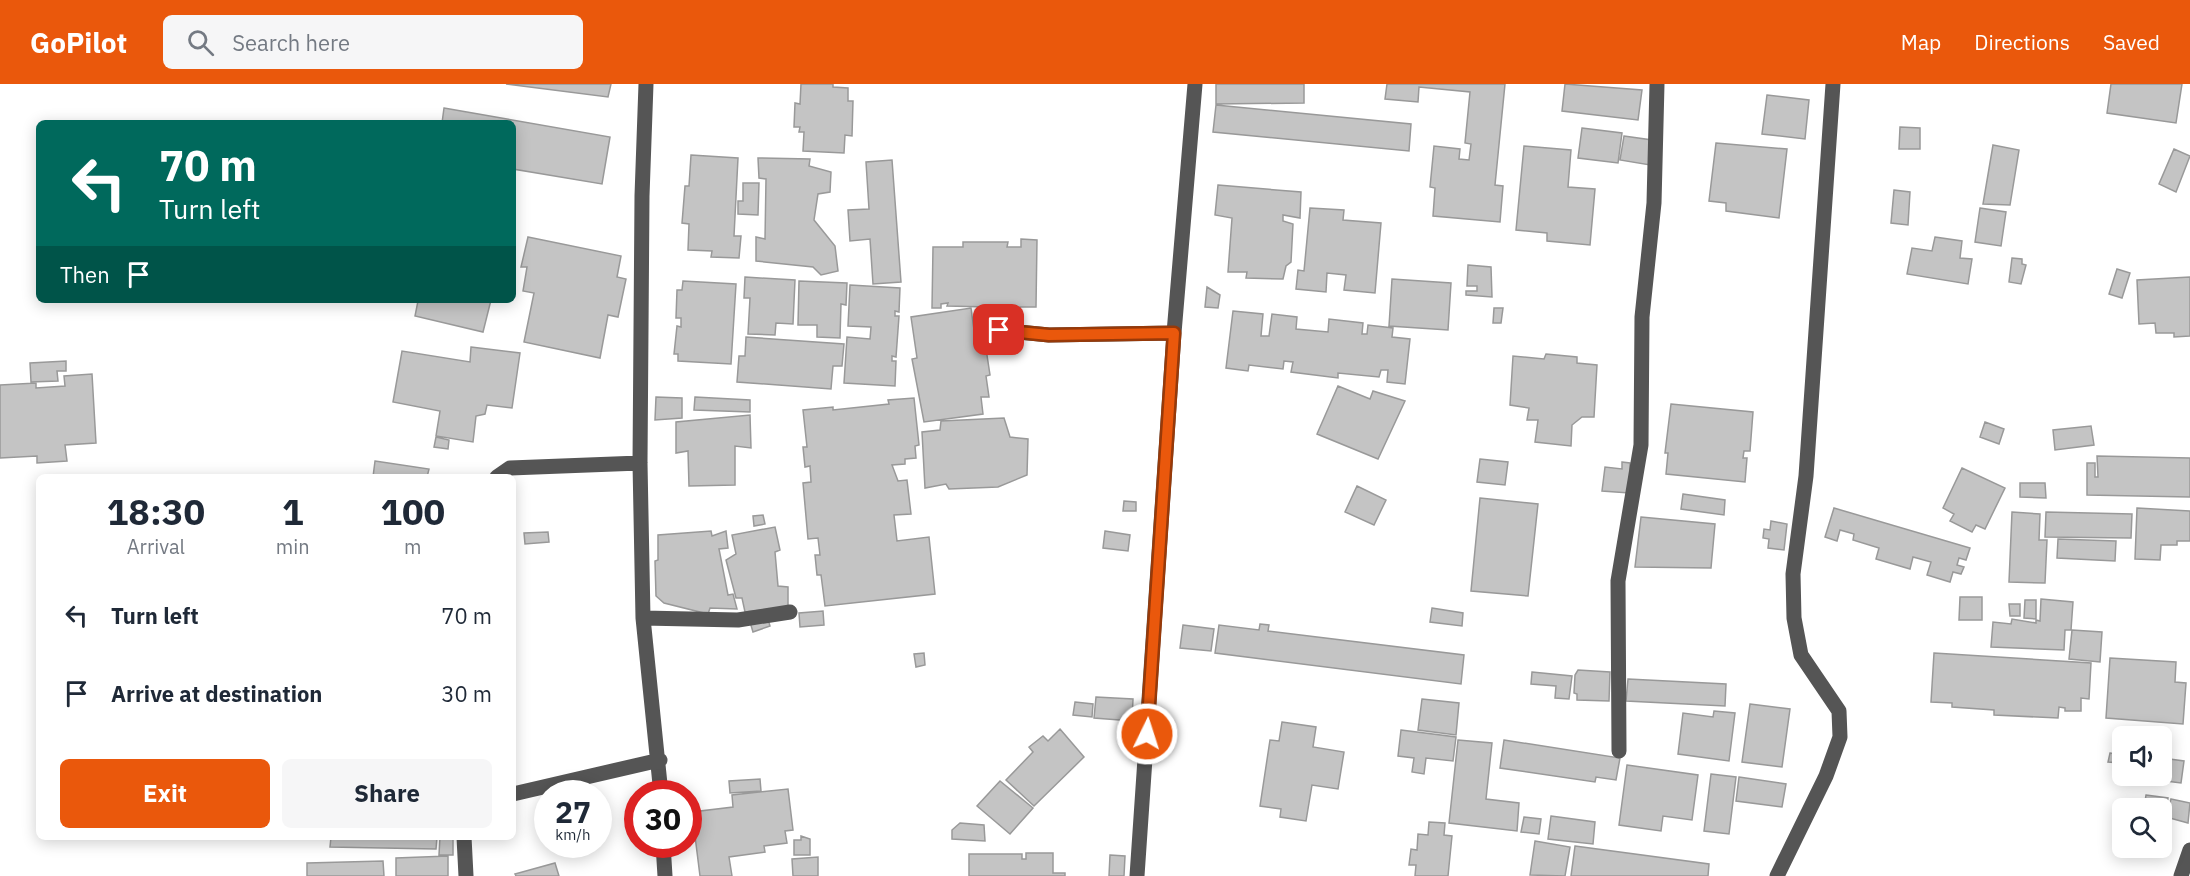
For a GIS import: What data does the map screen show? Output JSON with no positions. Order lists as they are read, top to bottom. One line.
{"page":{"header":"GoPilot","search":"Search here","nav":["Map","Directions","Saved"],"turn":["70 m","Turn left"],"then":"Then","eta":["18:30","Arrival","1","min","100","m"],"list":[{"name":"Turn left","value":"70 m"},{"name":"Arrive at destination","value":"30 m"}],"buttons":["Exit","Share"],"speed":"27 km/h","limit":"30"}}
